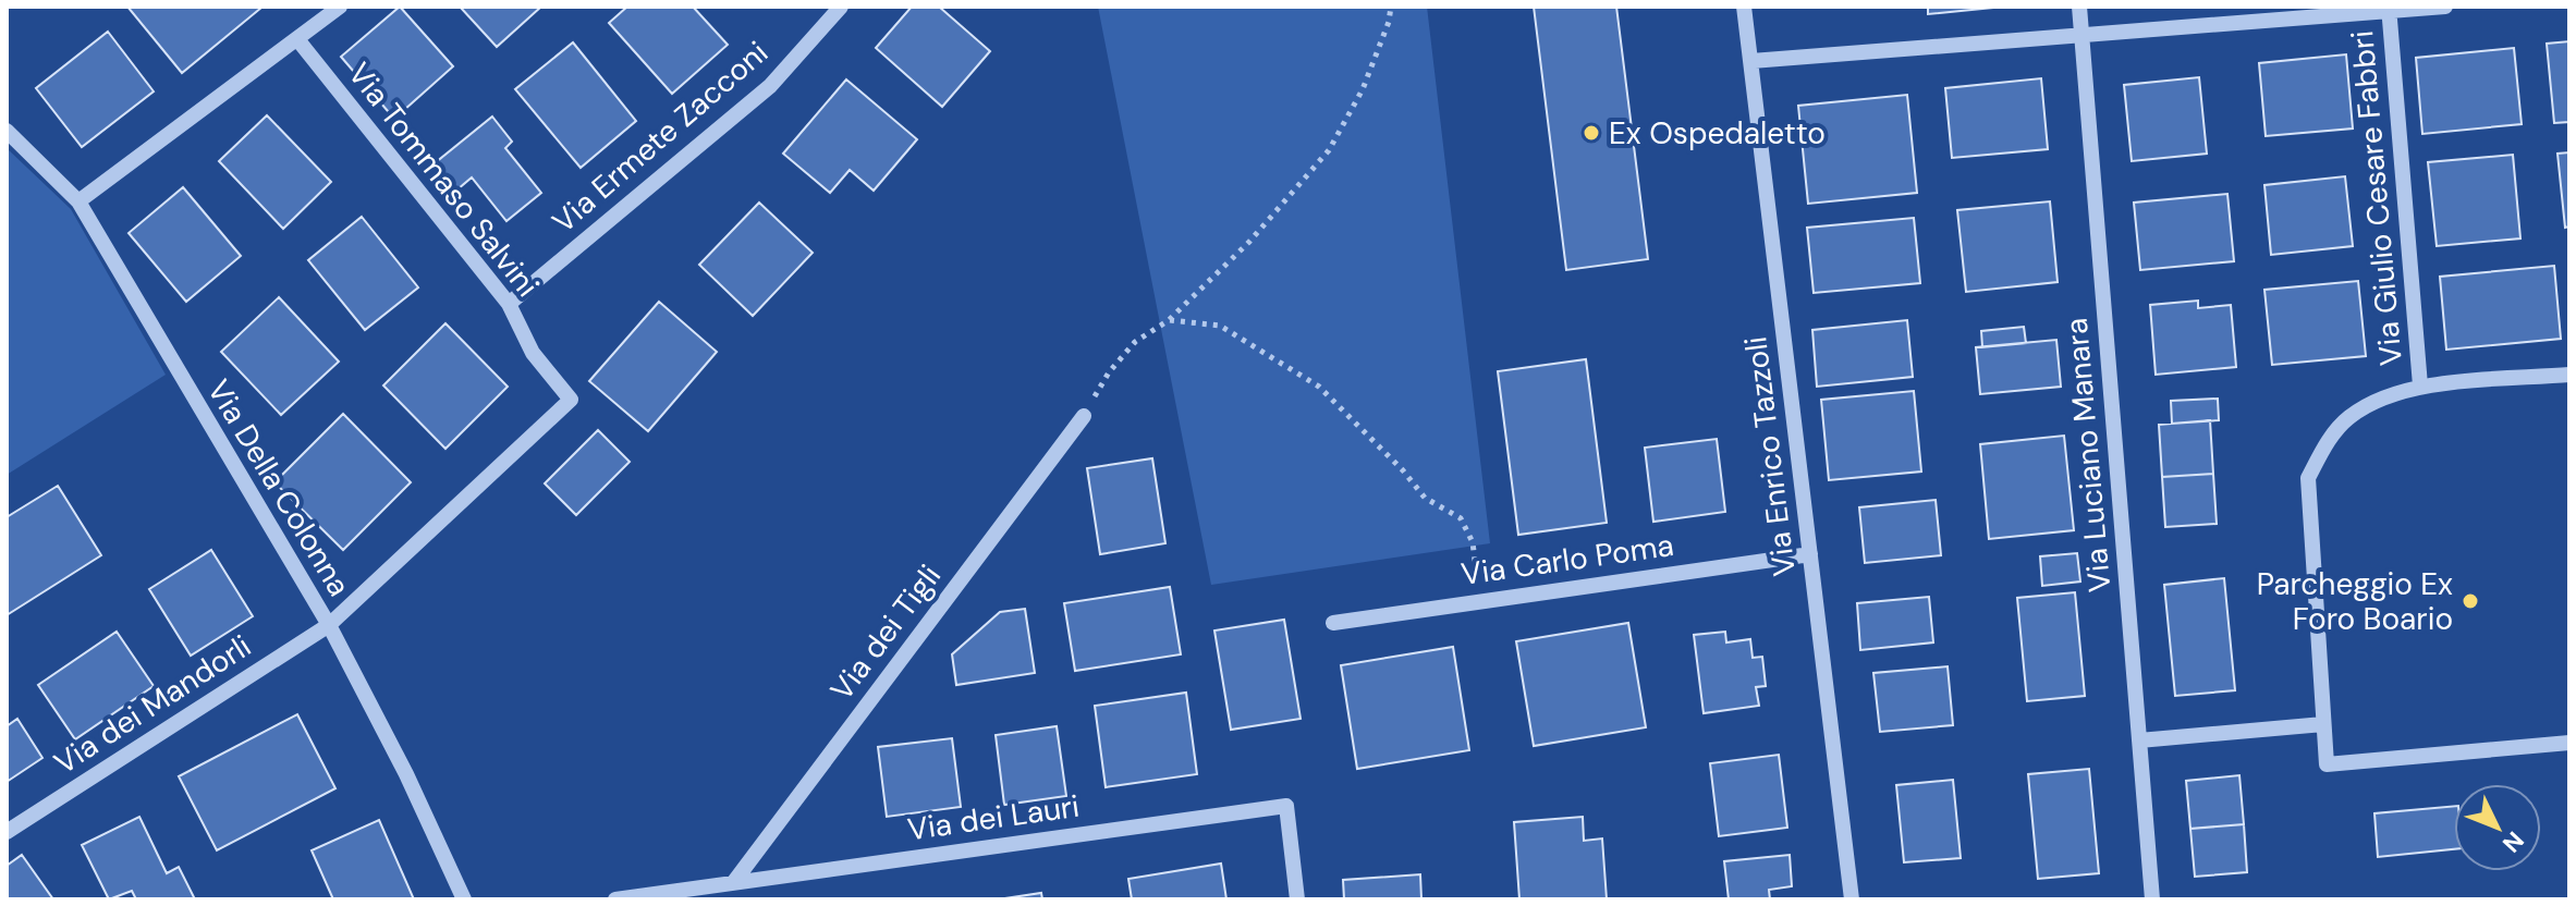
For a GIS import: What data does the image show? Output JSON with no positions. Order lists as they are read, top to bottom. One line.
{"streets":{"street":["Via Ermete Zacconi","Via Tommaso Salvini","Via Giulio Cesare Fabbri","Via Luciano Manara","Via Enrico Tazzoli","Via Della Colonna","Via Carlo Poma","Via dei Tigli","Via dei Mandorli","Via dei Lauri"]},"crossings":[["Via Ermete Zacconi","Via Tommaso Salvini"],["Via Tommaso Salvini","Via dei Mandorli"],["Via Enrico Tazzoli","Via Carlo Poma"],["Via Della Colonna","Via dei Mandorli"],["Via dei Tigli","Via dei Lauri"]],"places":["Ex Ospedaletto","Parcheggio Ex Foro Boario"],"north":"bottom right"}
